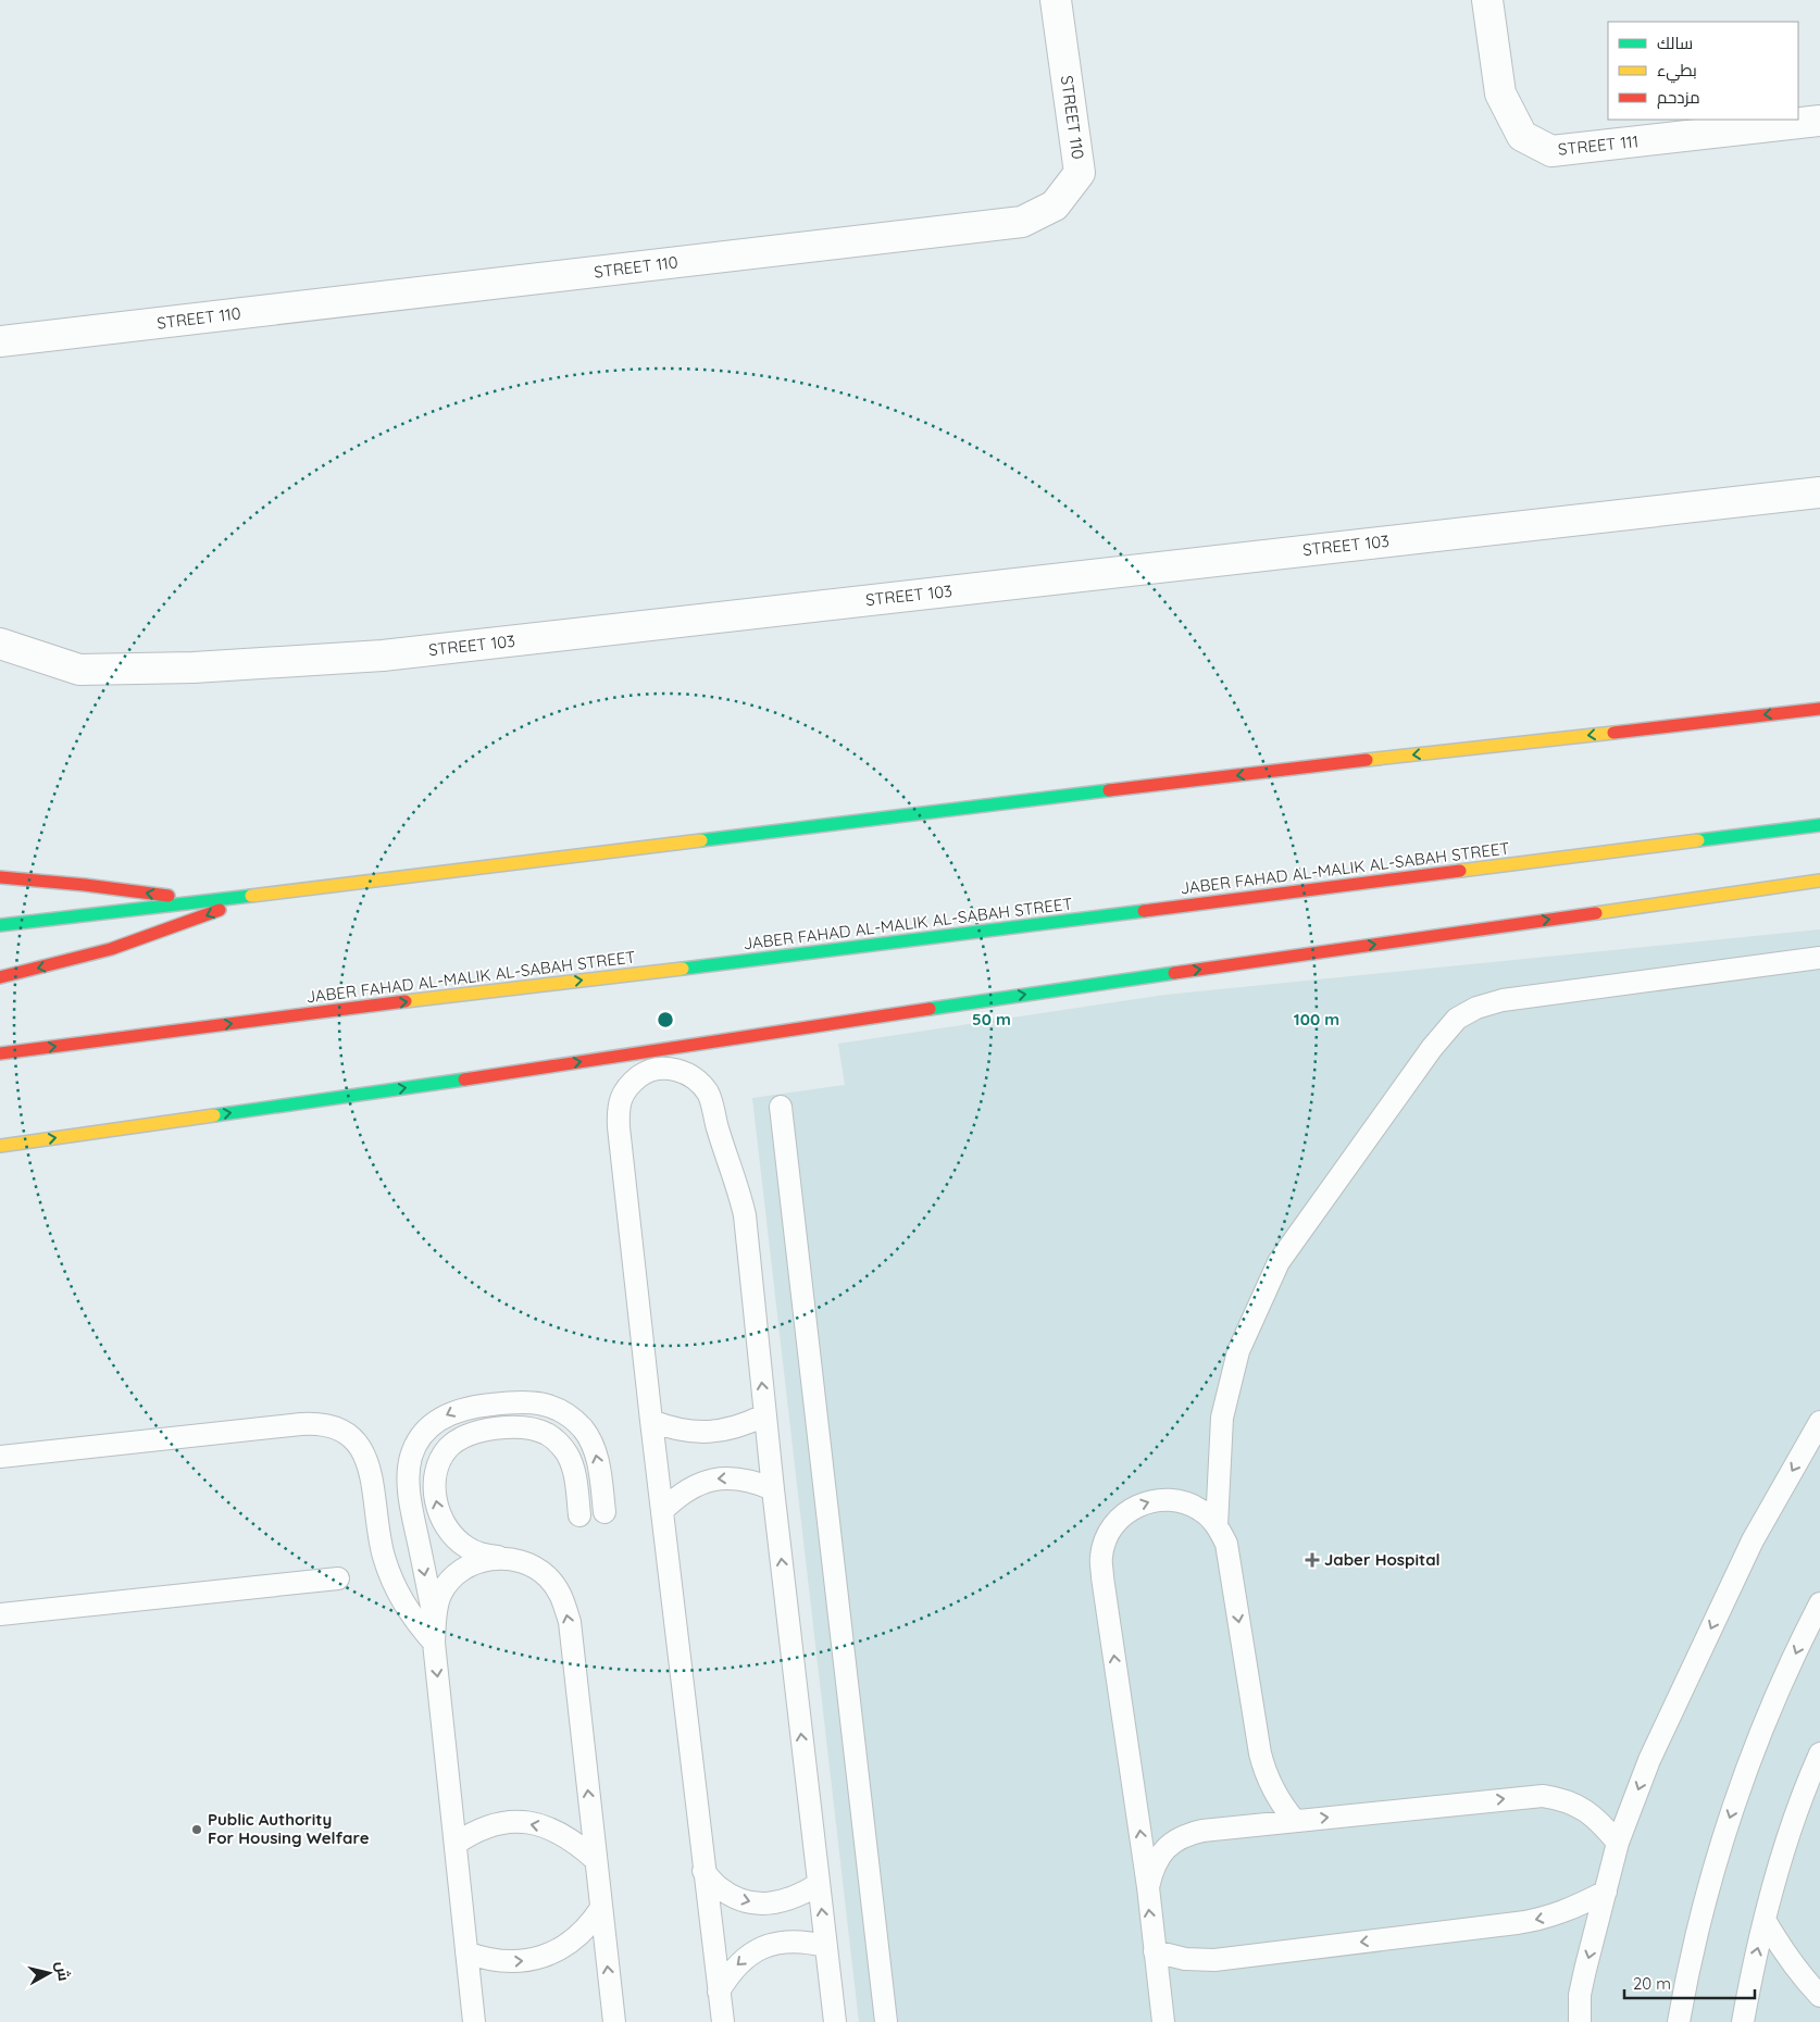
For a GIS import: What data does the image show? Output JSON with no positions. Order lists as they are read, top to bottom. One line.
{"streets":{"main road":["JABER FAHAD AL-MALIK AL-SABAH STREET"],"street":["STREET 110","STREET 111","STREET 103"]},"places":{"health":["Jaber Hospital"],"other":["Public Authority For Housing Welfare"]},"legend":["سالك","بطيء","مزدحم"],"scale_bar":"20 m","north":"right","rings":["50 m","100 m"]}
